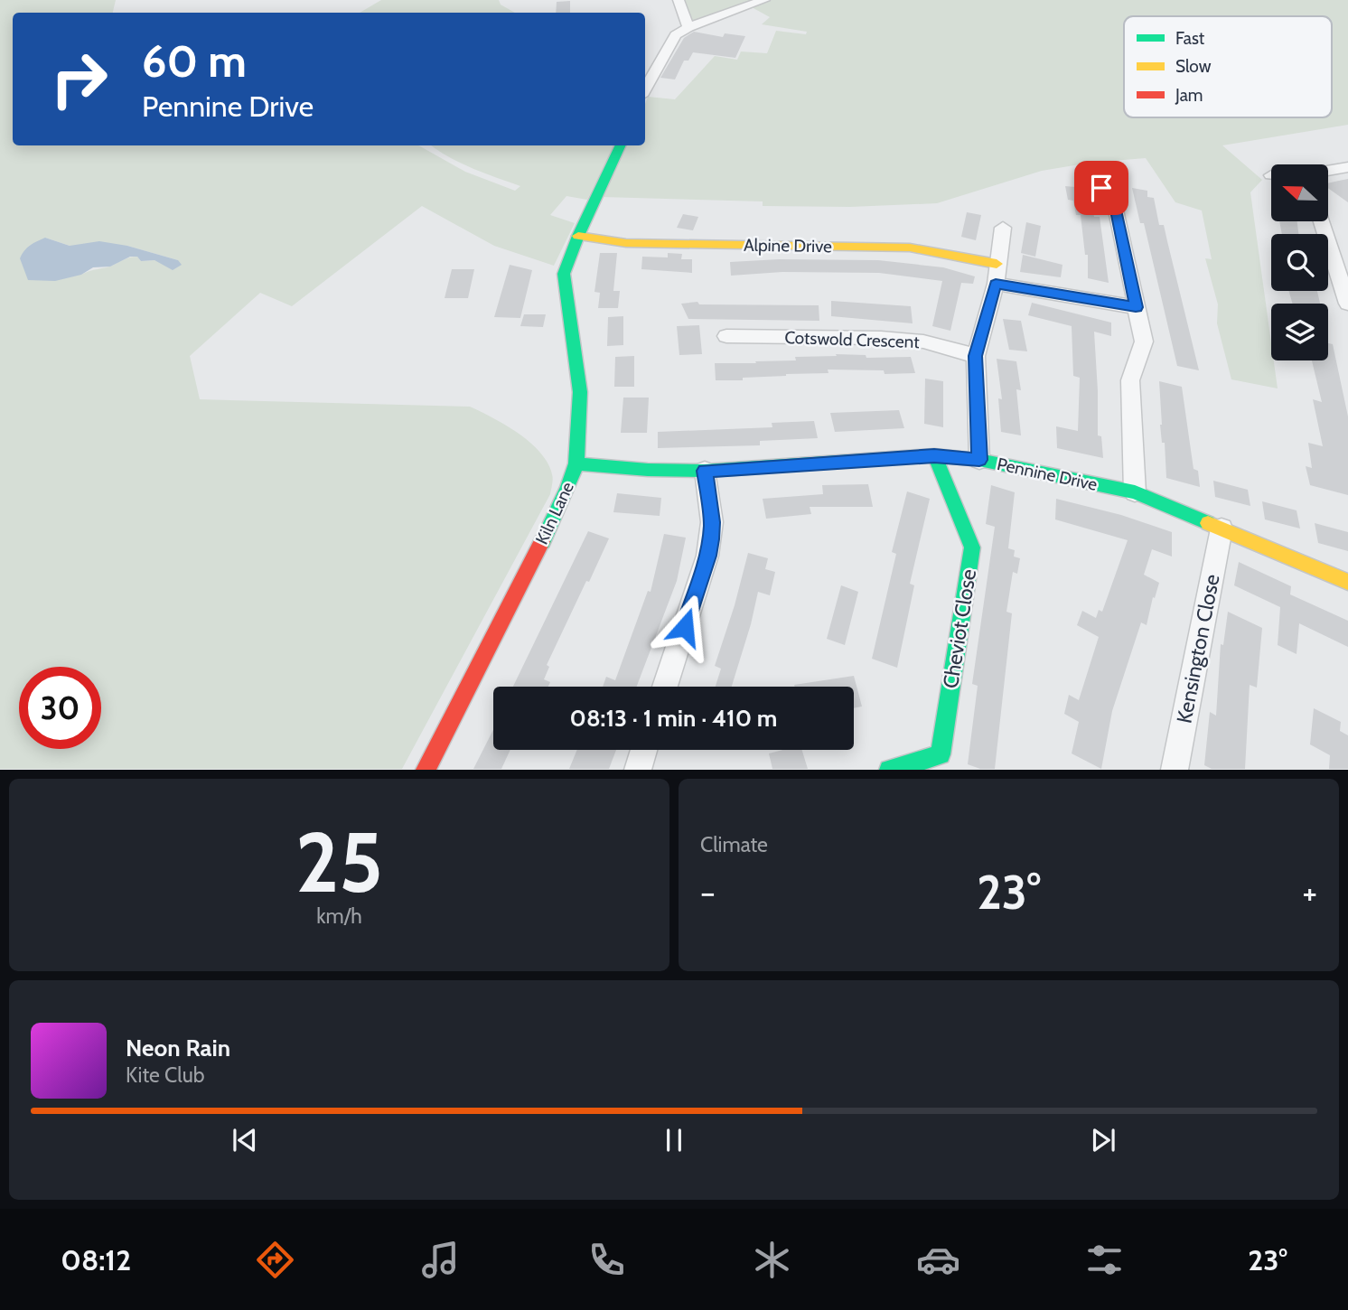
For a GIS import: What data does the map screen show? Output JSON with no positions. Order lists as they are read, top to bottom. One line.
{"streets":{"street":["Alpine Drive","Cotswold Crescent","Pennine Drive","Kiln Lane","Cheviot Close","Kensington Close"]},"crossings":[["Alpine Drive","Kiln Lane"],["Pennine Drive","Kiln Lane"],["Pennine Drive","Cheviot Close"],["Pennine Drive","Kensington Close"]],"legend":["Fast","Slow","Jam"],"north":"left","page":{"turn":["60 m","Pennine Drive"],"limit":"30","trip":"08:13 · 1 min · 410 m","tile":[["25","km/h"],"Climate"],"heat":["−","23°","+"],"song":["Neon Rain","Kite Club"],"tabs":["08:12","23°"]}}
